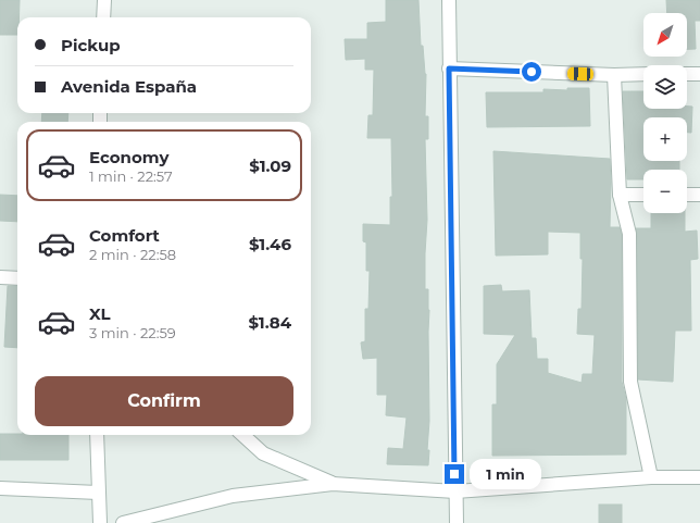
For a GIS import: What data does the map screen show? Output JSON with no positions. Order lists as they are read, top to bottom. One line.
{"north":"bottom left","page":{"map_buttons":["+","−"],"banner":["Pickup","Avenida España"],"list":[{"name":"Economy","note":"1 min · 22:57","value":"$1.09"},{"name":"Comfort","note":"2 min · 22:58","value":"$1.46"},{"name":"XL","note":"3 min · 22:59","value":"$1.84"}],"buttons":"Confirm","bubble":"1 min"}}
